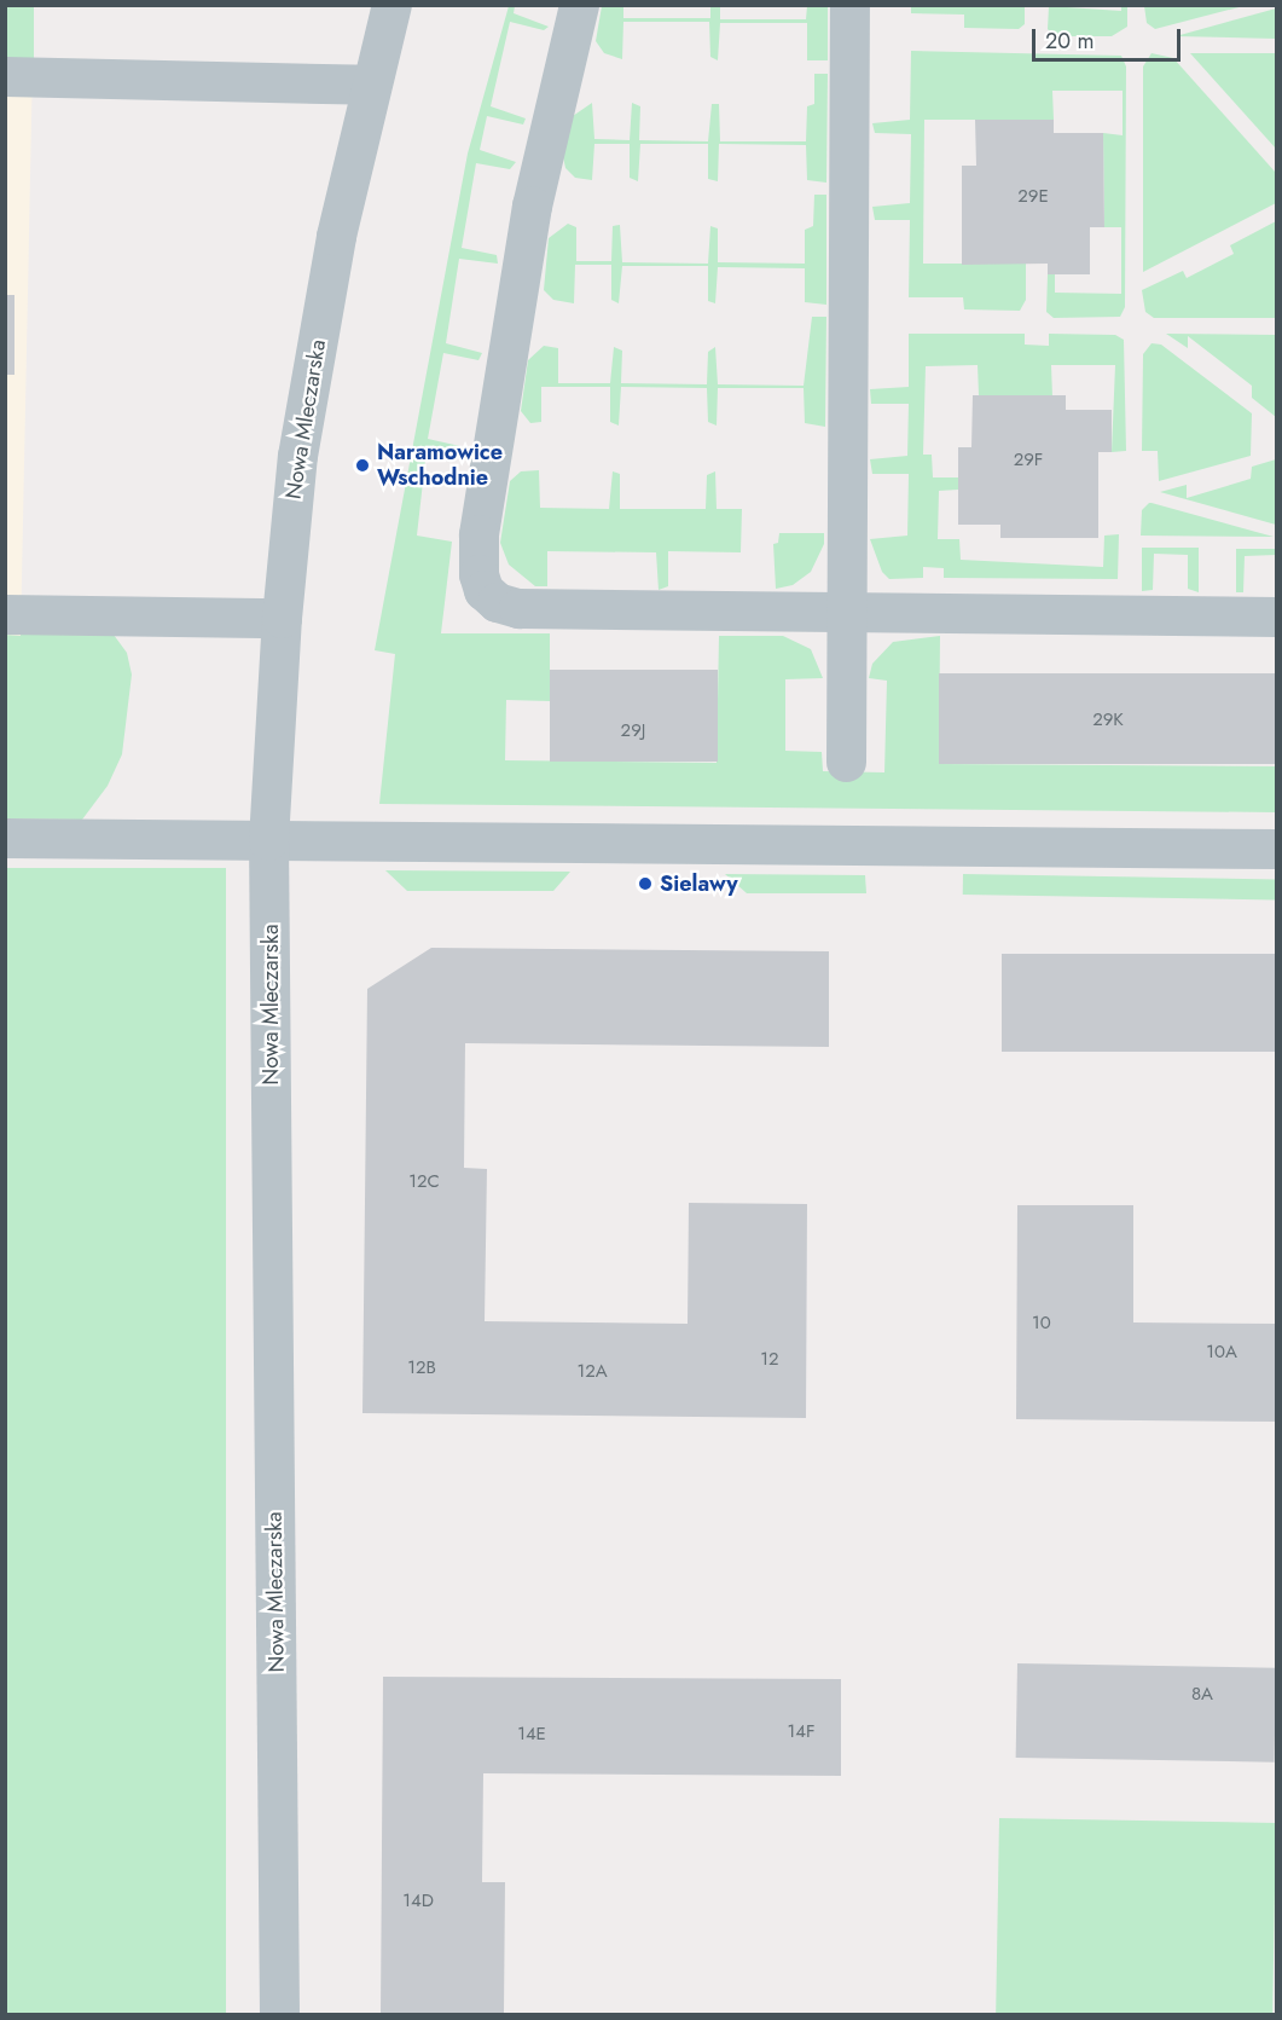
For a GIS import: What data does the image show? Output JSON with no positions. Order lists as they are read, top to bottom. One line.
{"streets":{"street":["Nowa Mleczarska"]},"places":["Naramowice Wschodnie","Sielawy"],"house_numbers":["29E","29F","29K","29J","12C","10","10A","12","12B","12A","8A","14F","14E","14D"],"scale_bar":"20 m"}
